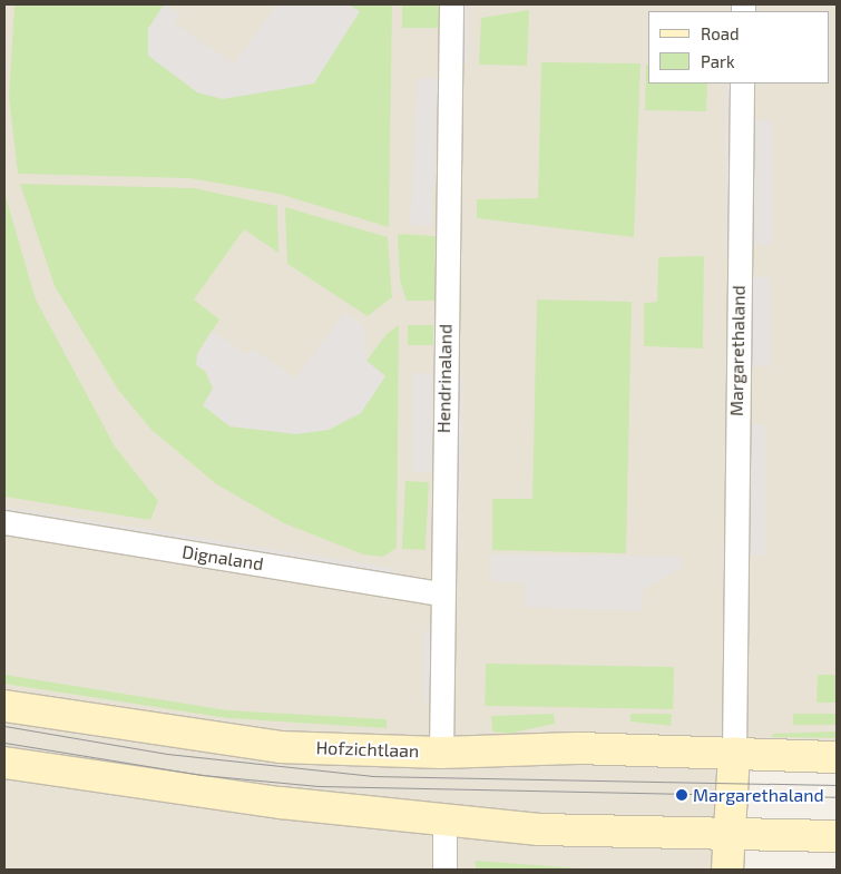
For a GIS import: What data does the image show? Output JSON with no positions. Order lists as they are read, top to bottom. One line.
{"streets":{"main road":["Hofzichtlaan"],"street":["Margarethaland","Hendrinaland","Dignaland"]},"crossings":[["Margarethaland","Hofzichtlaan"],["Hendrinaland","Dignaland"],["Hendrinaland","Hofzichtlaan"]],"places":["Margarethaland"],"legend":["Road","Park"]}
